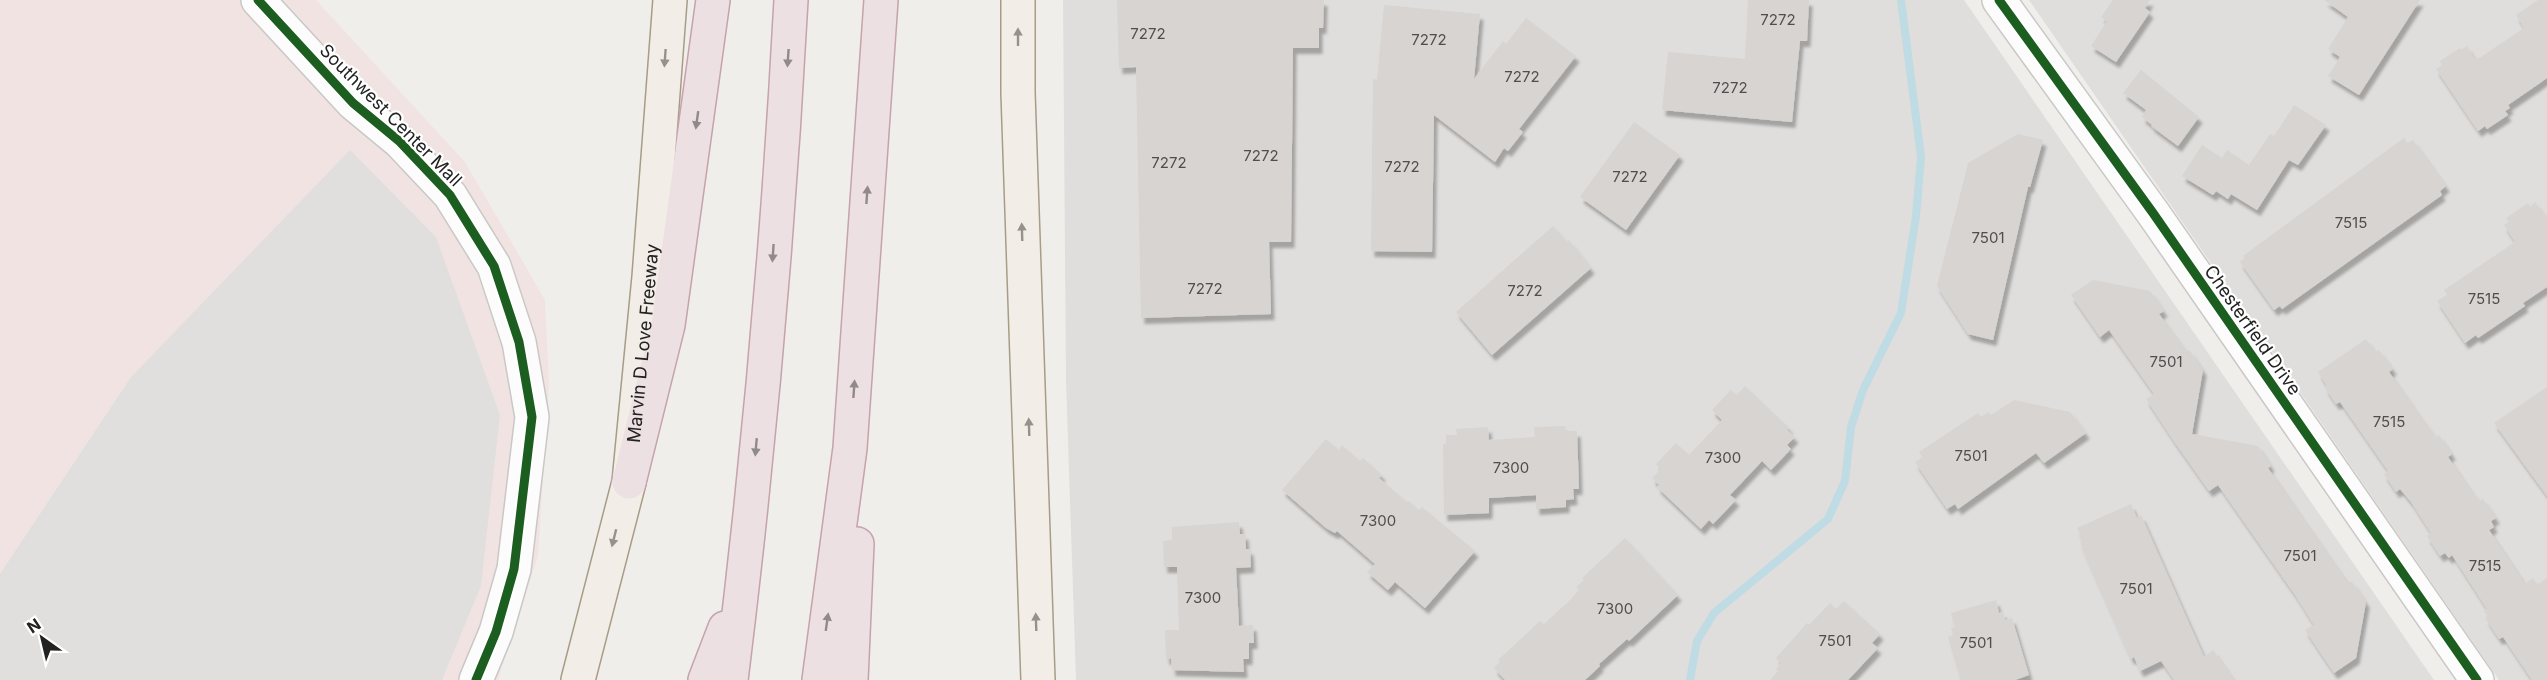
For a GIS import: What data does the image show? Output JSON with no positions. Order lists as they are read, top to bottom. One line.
{"streets":{"main road":["Marvin D Love Freeway"],"street":["Southwest Center Mall","Chesterfield Drive"]},"one_way":["Marvin D Love Freeway"],"house_numbers":["7272","7272","7272","7272","7272","7272","7272","7272","7272","7515","7501","7272","7272","7515","7501","7515","7501","7300","7300","7300","7501","7515","7501","7300","7300","7501","7501"],"north":"top left"}
